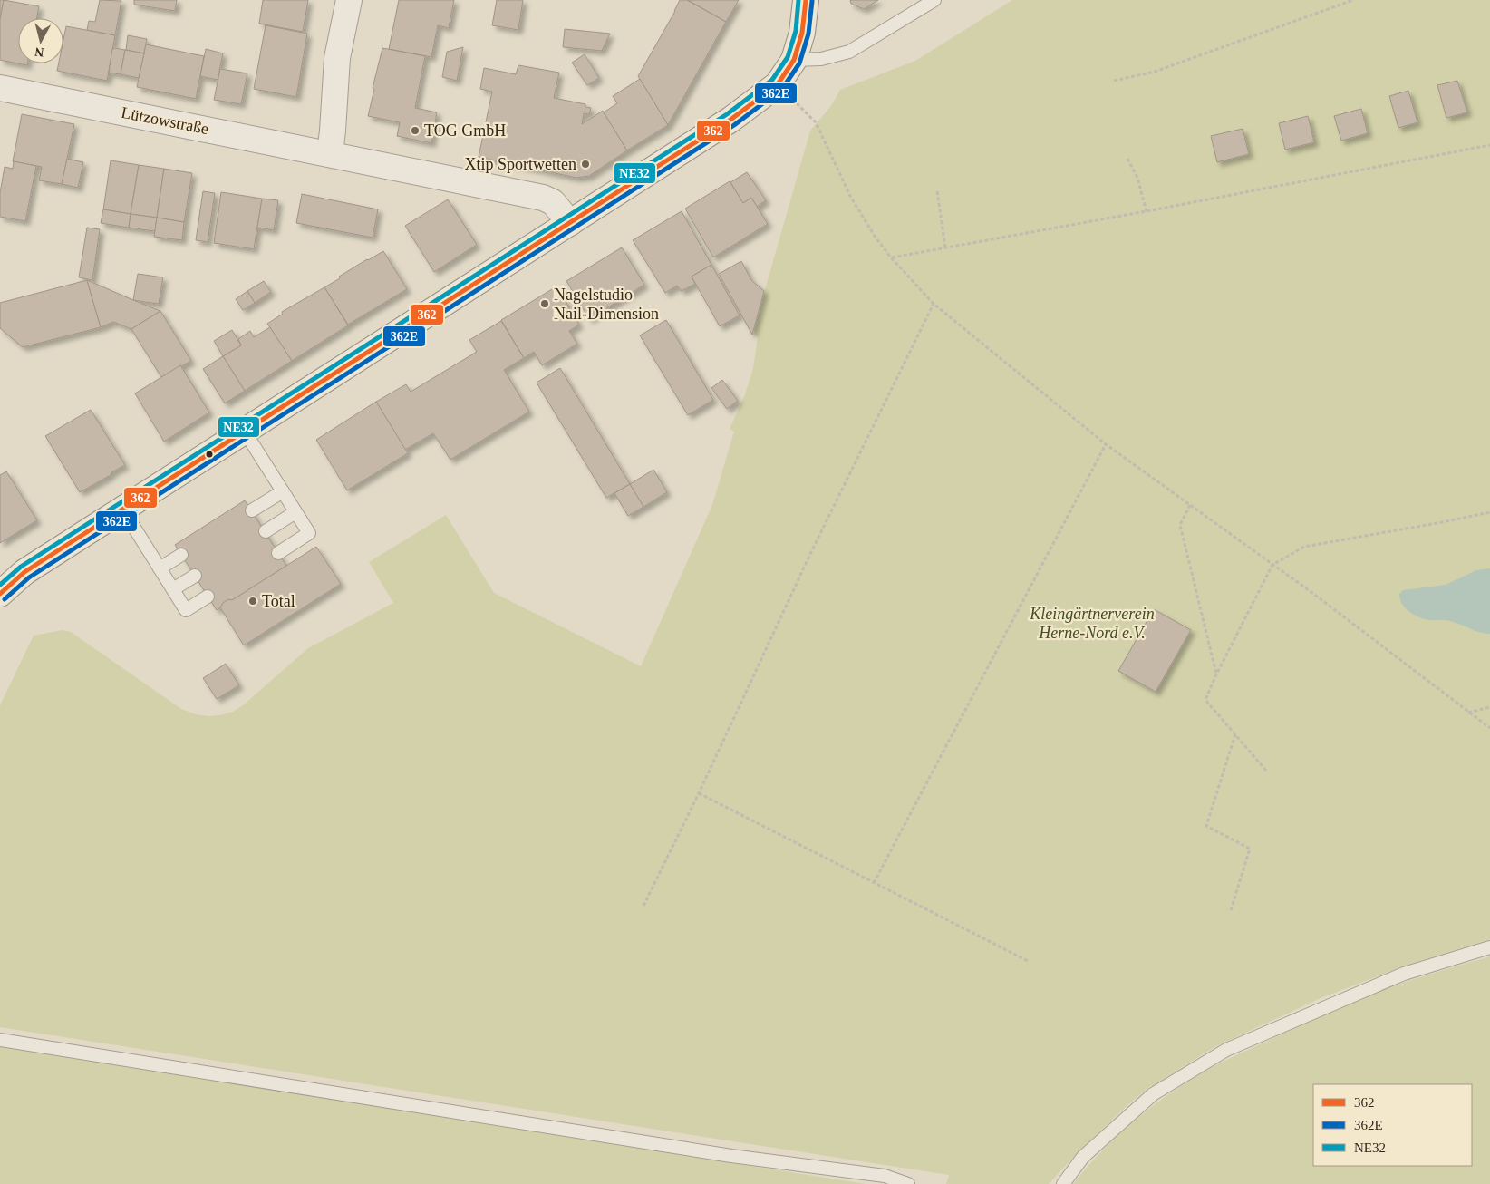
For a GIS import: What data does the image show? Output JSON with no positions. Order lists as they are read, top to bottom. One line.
{"streets":{"main road":["Lützowstraße"]},"parks":["Kleingärtnerverein Herne-Nord e.V."],"places":["TOG GmbH","Xtip Sportwetten","Nagelstudio Nail-Dimension","Total"],"lines":["transit line 362","transit line NE32","transit line 362E"],"legend":["362","362E","NE32"],"north":"bottom"}
